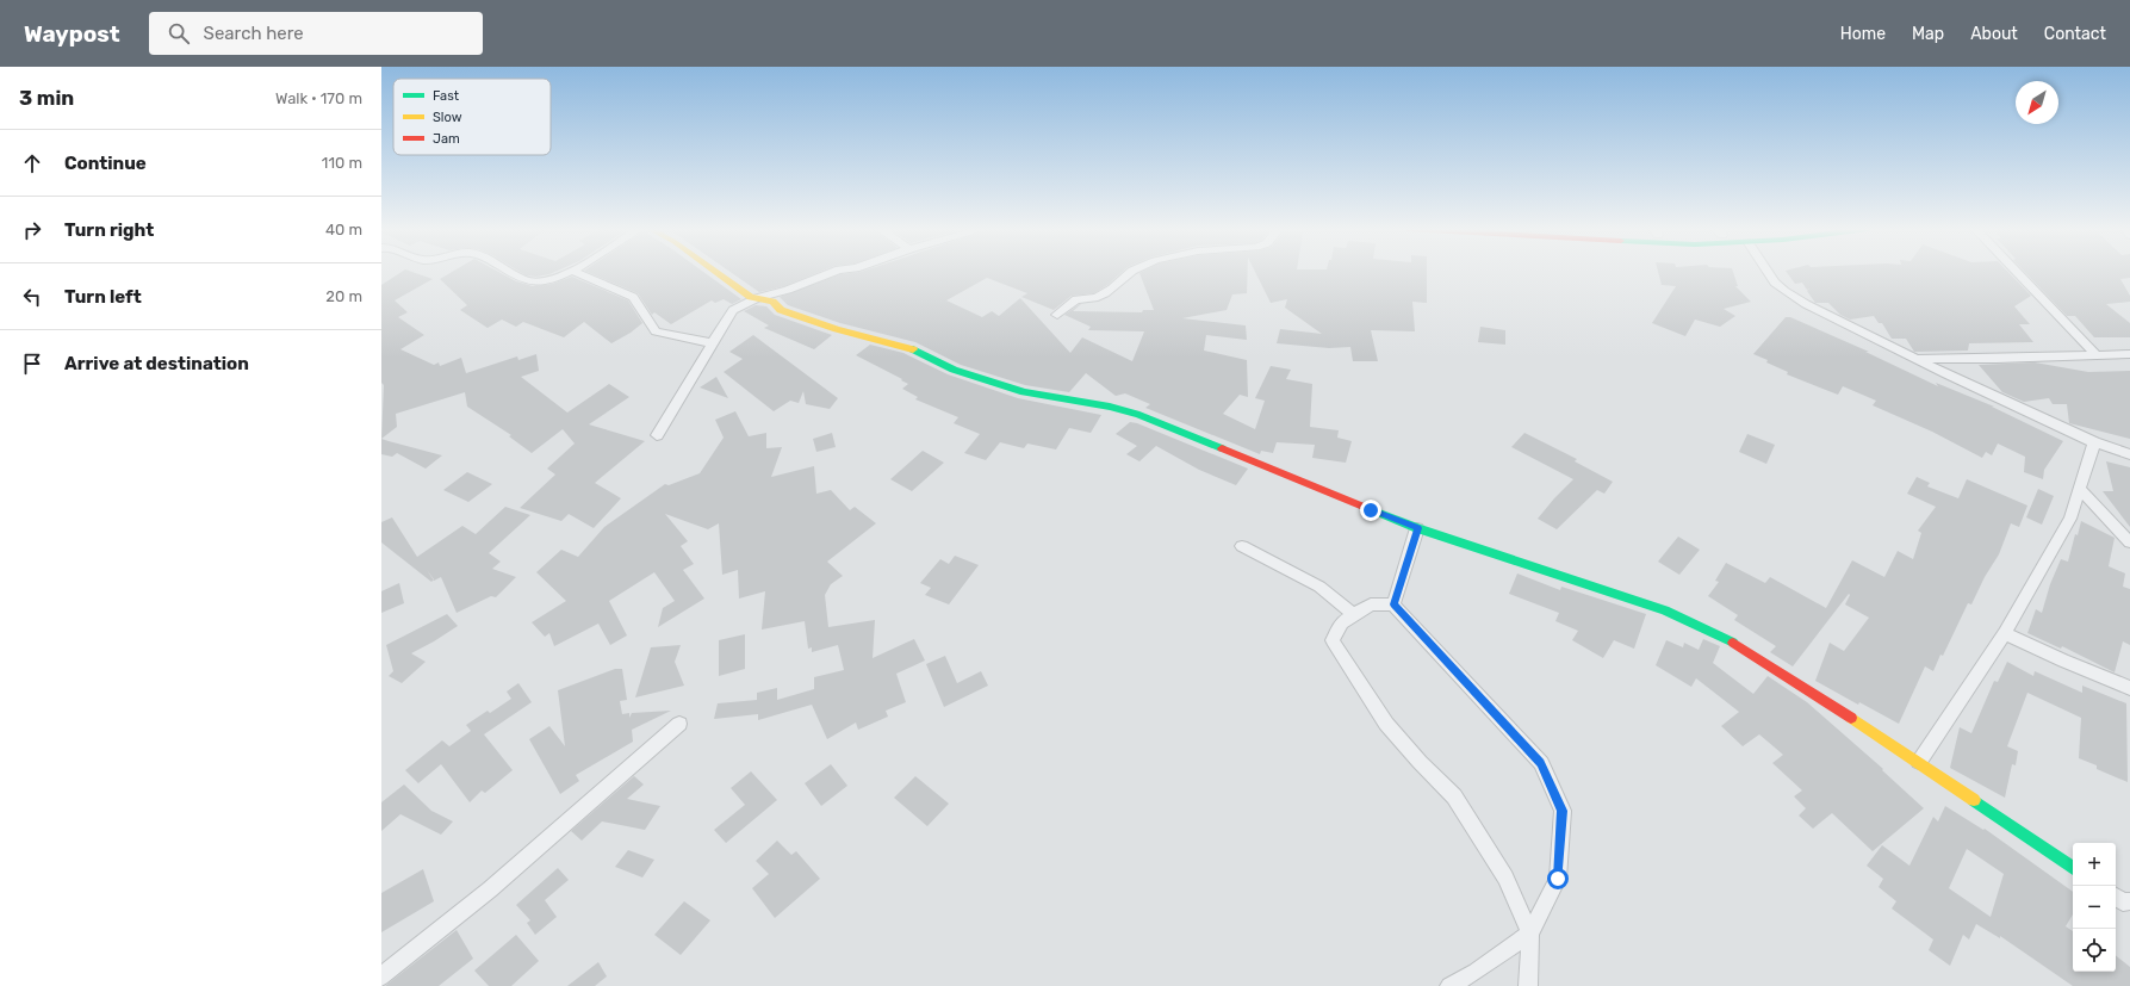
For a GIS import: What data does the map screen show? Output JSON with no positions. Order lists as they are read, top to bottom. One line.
{"legend":["Fast","Slow","Jam"],"north":"bottom left","page":{"header":"Waypost","search":"Search here","nav":["Home","Map","About","Contact"],"heading":["3 min","Walk · 170 m"],"list":[["Continue","110 m"],["Turn right","40 m"],["Turn left","20 m"],"Arrive at destination"],"map_buttons":["+","−"]}}
